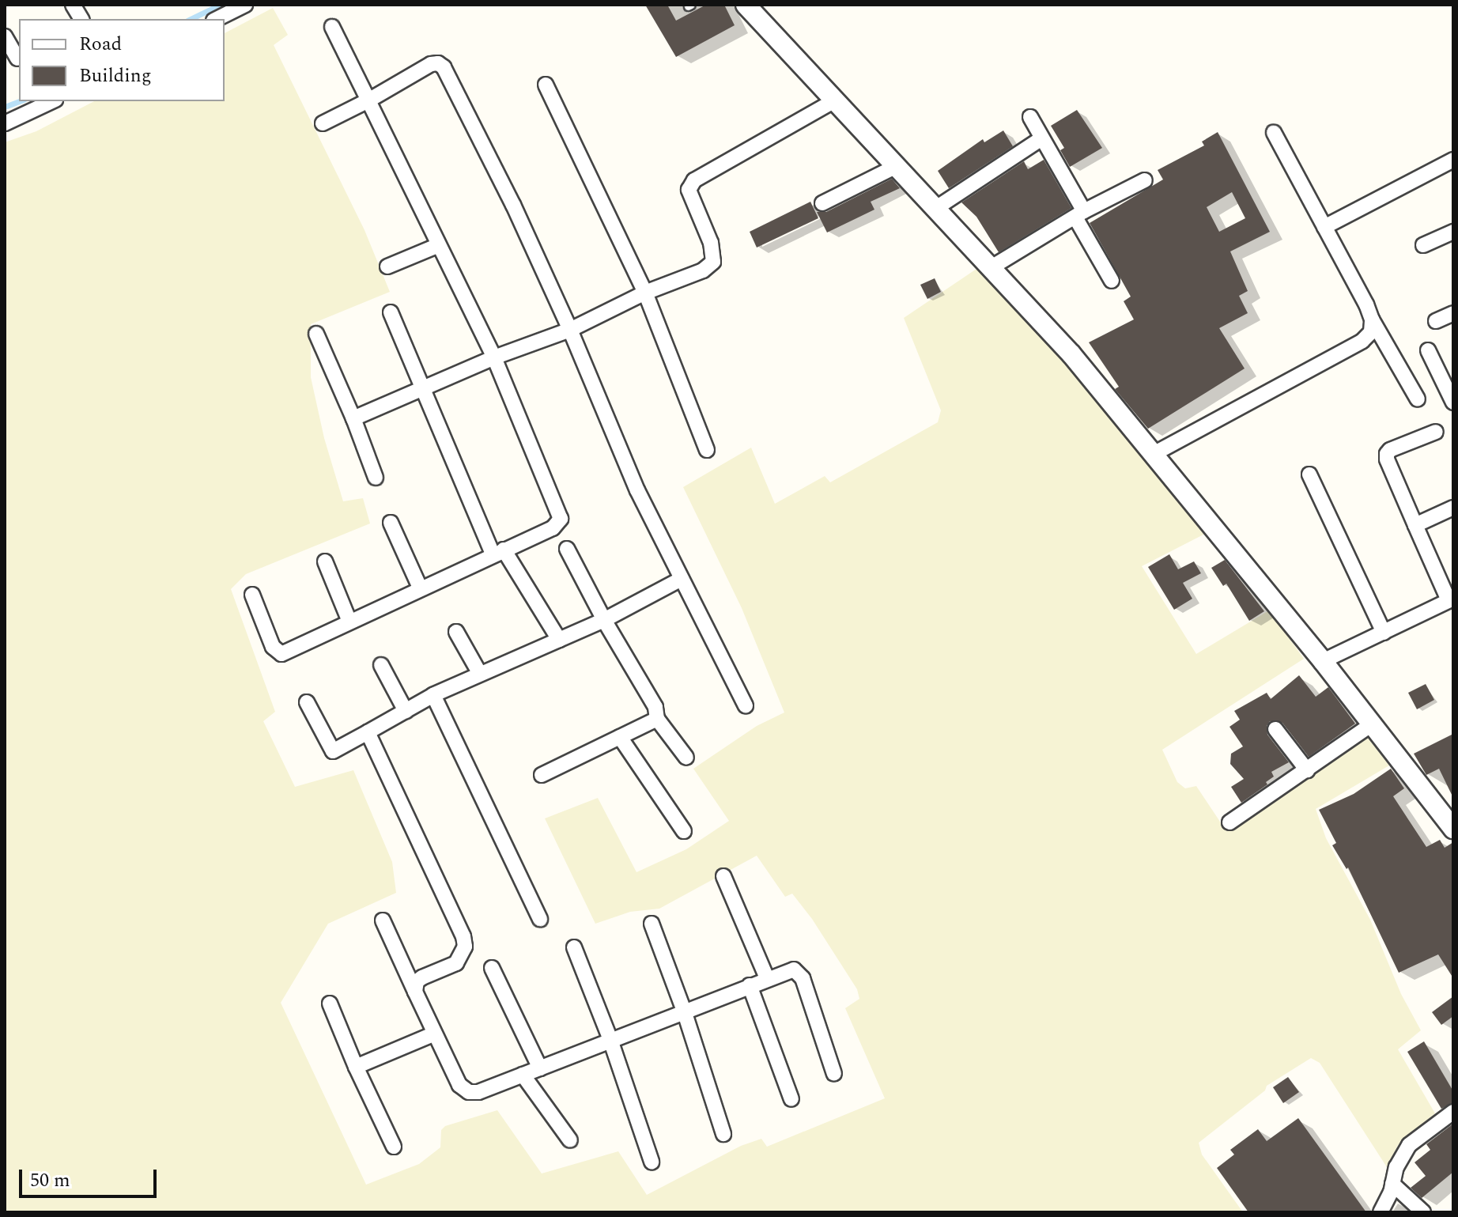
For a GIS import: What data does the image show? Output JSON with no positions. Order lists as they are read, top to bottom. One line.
{"legend":["Road","Building"],"scale_bar":"50 m"}
